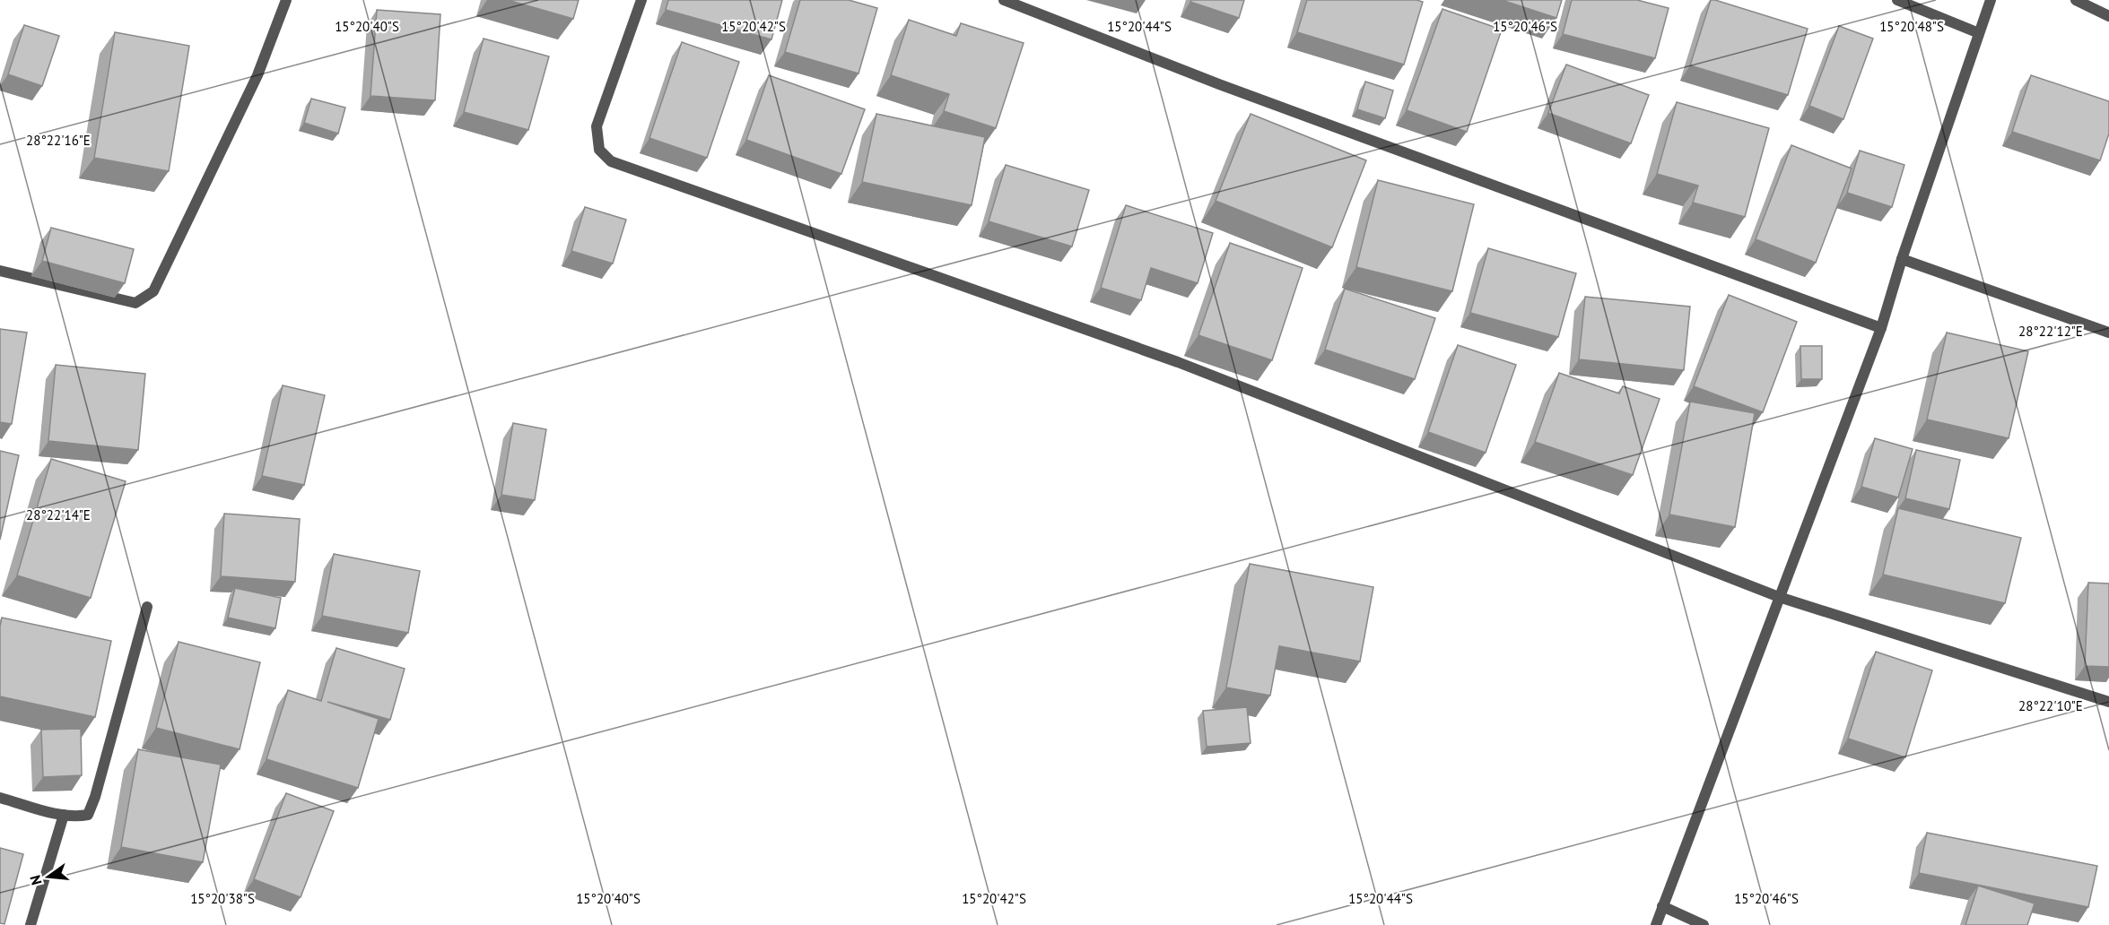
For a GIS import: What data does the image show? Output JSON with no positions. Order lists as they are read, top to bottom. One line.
{"north":"left","coordinates":["15°20'40\"S","15°20'42\"S","15°20'44\"S","15°20'46\"S","15°20'48\"S","28°22'16\"E","28°22'12\"E","28°22'14\"E","28°22'10\"E","15°20'38\"S"]}
